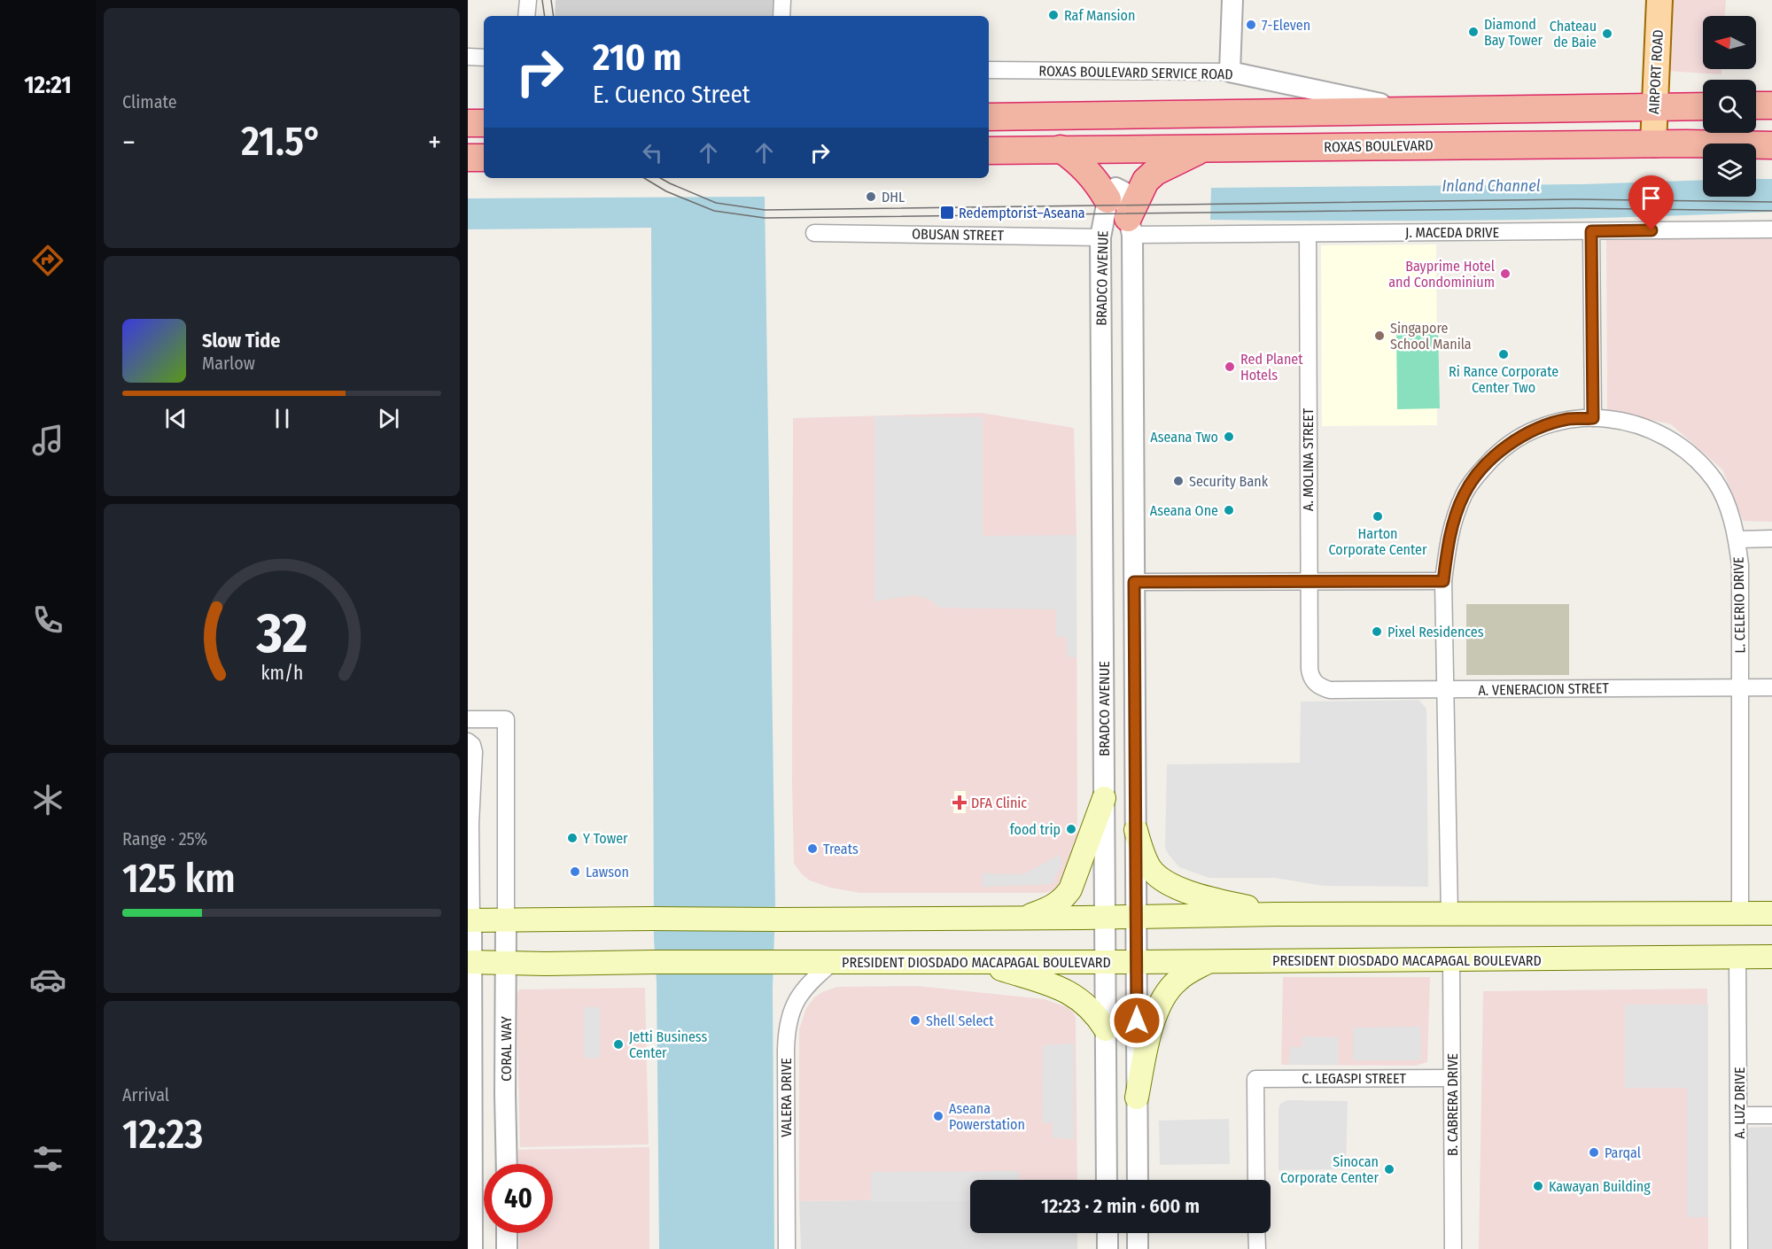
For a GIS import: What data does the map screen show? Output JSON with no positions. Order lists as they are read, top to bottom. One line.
{"streets":{"highway":["ROXAS BOULEVARD"],"main road":["AIRPORT ROAD","PRESIDENT DIOSDADO MACAPAGAL BOULEVARD"],"street":["ROXAS BOULEVARD SERVICE ROAD","J. MACEDA DRIVE","OBUSAN STREET","BRADCO AVENUE","A. MOLINA STREET","L. CELERIO DRIVE","A. VENERACION STREET","CORAL WAY","C. LEGASPI STREET","VALERA DRIVE","A. LUZ DRIVE","B. CABRERA DRIVE"]},"crossings":[["AIRPORT ROAD","ROXAS BOULEVARD"],["J. MACEDA DRIVE","BRADCO AVENUE"],["J. MACEDA DRIVE","A. MOLINA STREET"],["OBUSAN STREET","BRADCO AVENUE"],["BRADCO AVENUE","PRESIDENT DIOSDADO MACAPAGAL BOULEVARD"],["A. MOLINA STREET","A. VENERACION STREET"],["L. CELERIO DRIVE","A. VENERACION STREET"],["PRESIDENT DIOSDADO MACAPAGAL BOULEVARD","CORAL WAY"],["PRESIDENT DIOSDADO MACAPAGAL BOULEVARD","VALERA DRIVE"],["PRESIDENT DIOSDADO MACAPAGAL BOULEVARD","A. LUZ DRIVE"],["PRESIDENT DIOSDADO MACAPAGAL BOULEVARD","B. CABRERA DRIVE"],["C. LEGASPI STREET","B. CABRERA DRIVE"]],"water":["Inland Channel"],"places":{"other":["Raf Mansion","7-Eleven","Diamond Bay Tower","Chateau de Baie","DHL","Bayprime Hotel and Condominium","Singapore School Manila","Ri Rance Corporate Center Two","Red Planet Hotels","Aseana Two","Security Bank","Aseana One","Harton Corporate Center","Pixel Residences","food trip","Y Tower","Treats","Lawson","Shell Select","Jetti Business Center","Aseana Powerstation","Parqal","Sinocan Corporate Center","Kawayan Building"],"transit":["Redemptorist–Aseana"],"health":["DFA Clinic"]},"north":"left","page":{"tabs":"12:21","tile":["Climate",["Range · 25%","125 km"],["Arrival","12:23"]],"turn":["210 m","E. Cuenco Street"],"heat":["−","21.5°","+"],"song":["Slow Tide","Marlow"],"limit":"40","trip":"12:23 · 2 min · 600 m","gauge":["32","km/h"]}}
